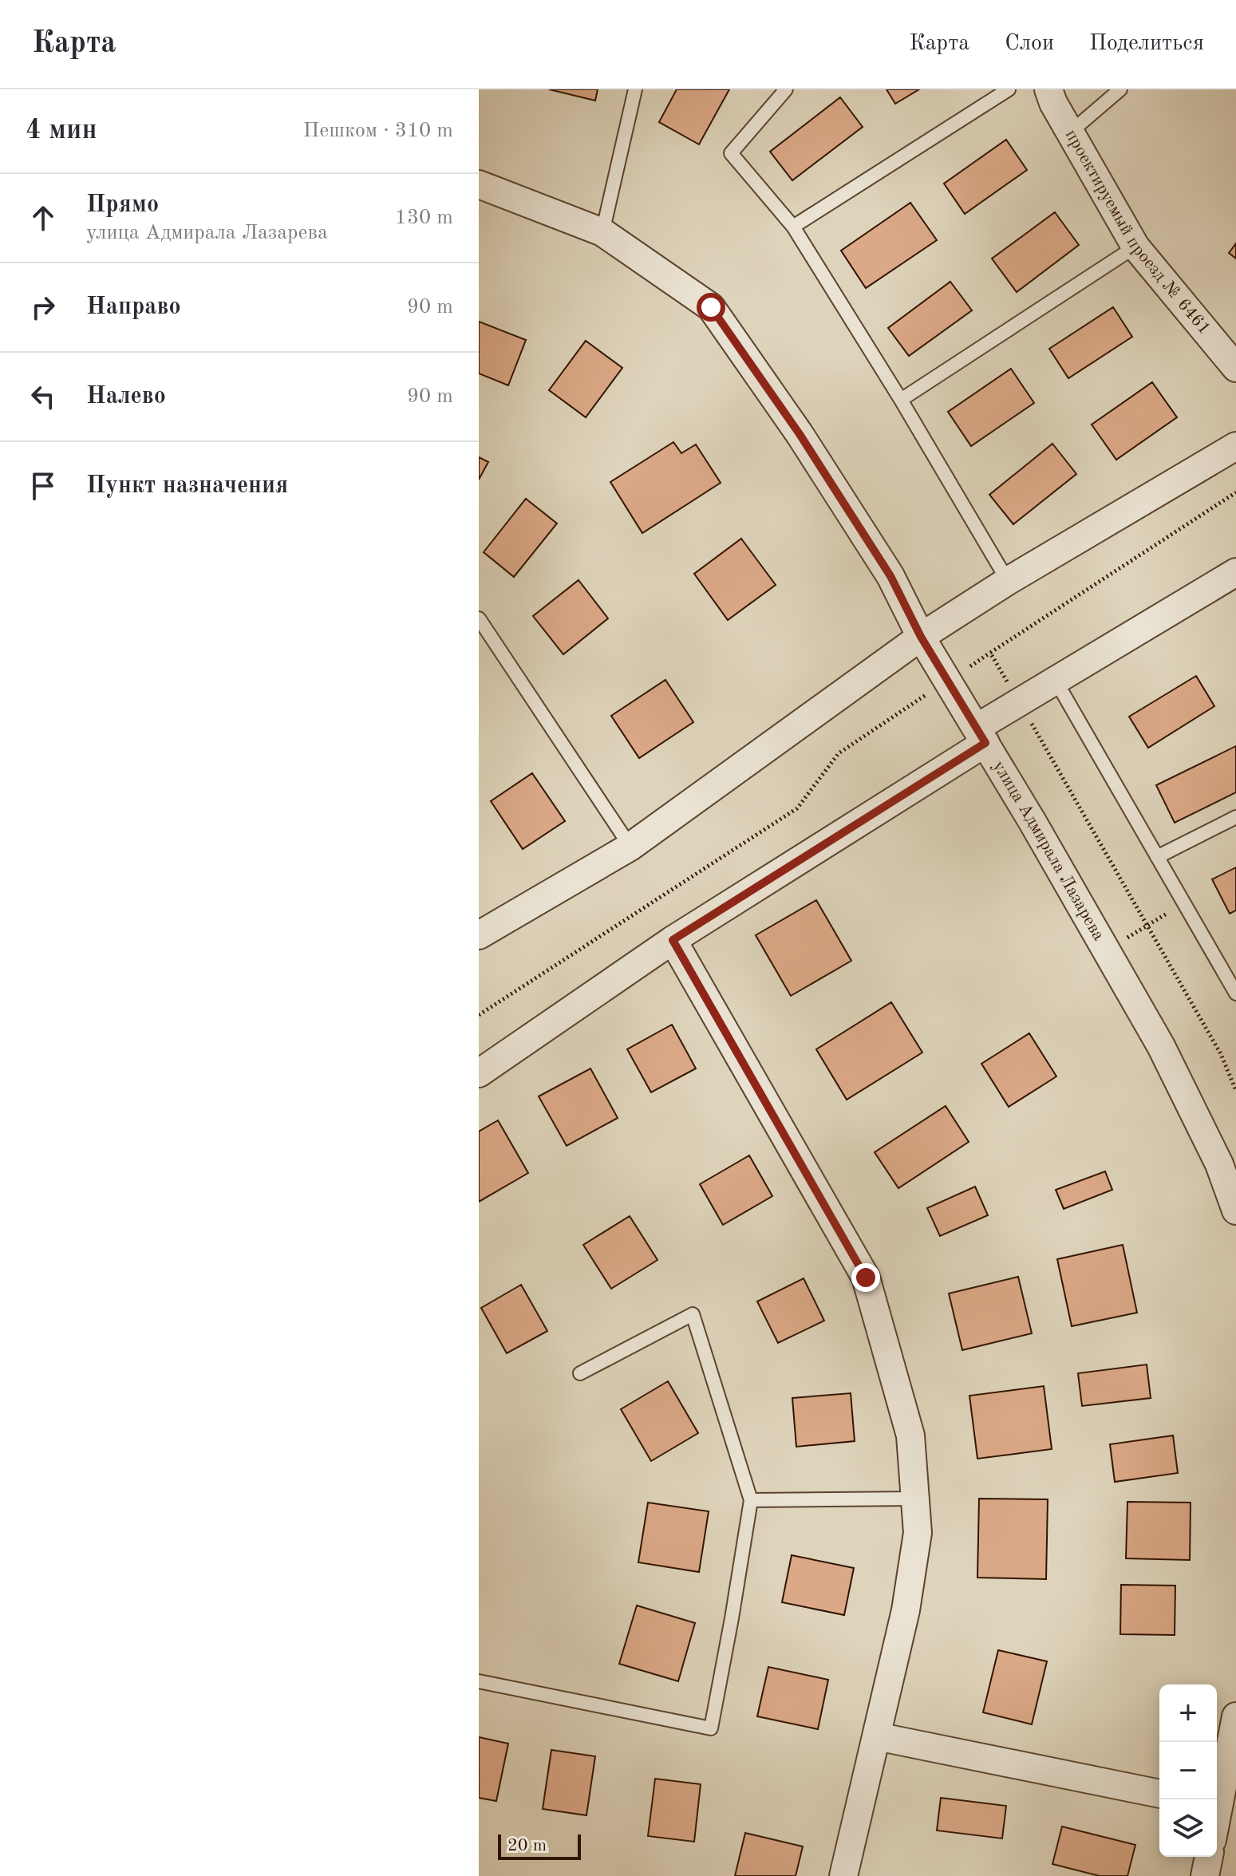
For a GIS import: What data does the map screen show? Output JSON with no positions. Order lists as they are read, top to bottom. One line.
{"streets":{"street":["проектируемый проезд № 6461","улица Адмирала Лазарева"]},"scale_bar":"20 m","page":{"header":"Карта","nav":["Карта","Слои","Поделиться"],"heading":["4 мин","Пешком · 310 m"],"list":[["Прямо","улица Адмирала Лазарева","130 m"],["Направо","90 m"],["Налево","90 m"],"Пункт назначения"],"map_buttons":["+","−"],"scale":"20 m"}}
